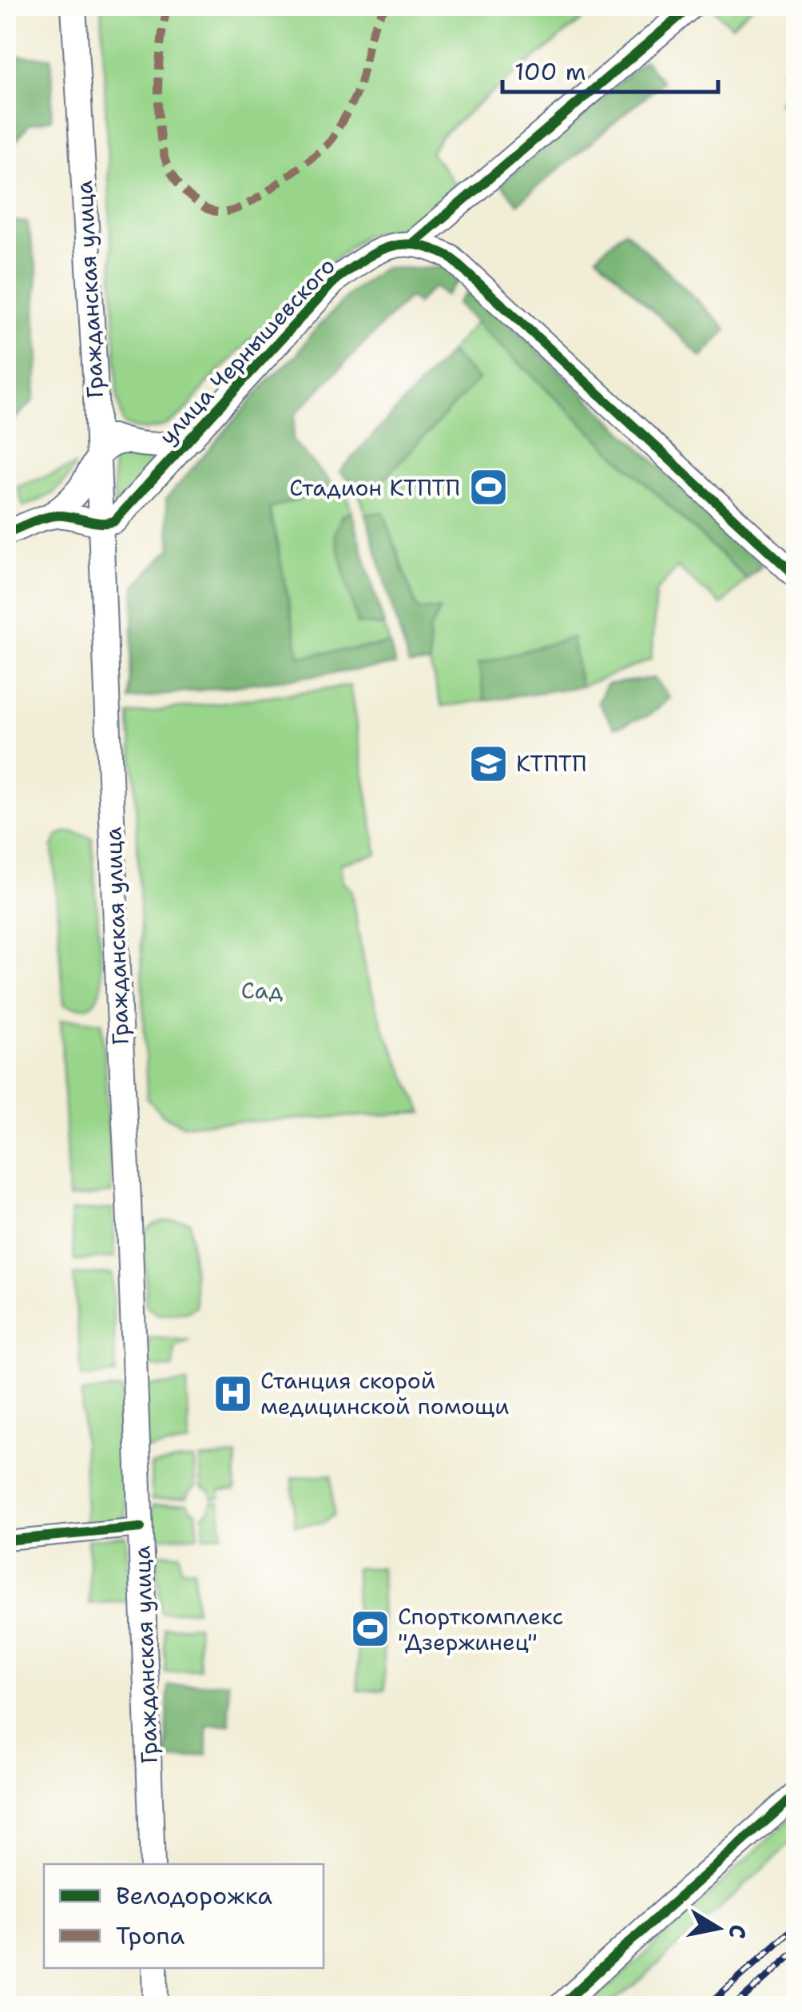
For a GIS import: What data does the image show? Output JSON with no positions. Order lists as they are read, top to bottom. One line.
{"streets":{"street":["Гражданская улица","улица Чернышевского"]},"crossings":[["Гражданская улица","улица Чернышевского"]],"parks":["Сад"],"places":{"sports":["Стадион КТПТП","Спорткомплекс \"Дзержинец\""],"school or university":["КТПТП"],"hospital":["Станция скорой медицинской помощи"]},"legend":["Велодорожка","Тропа"],"scale_bar":"100 m","north":"right"}
